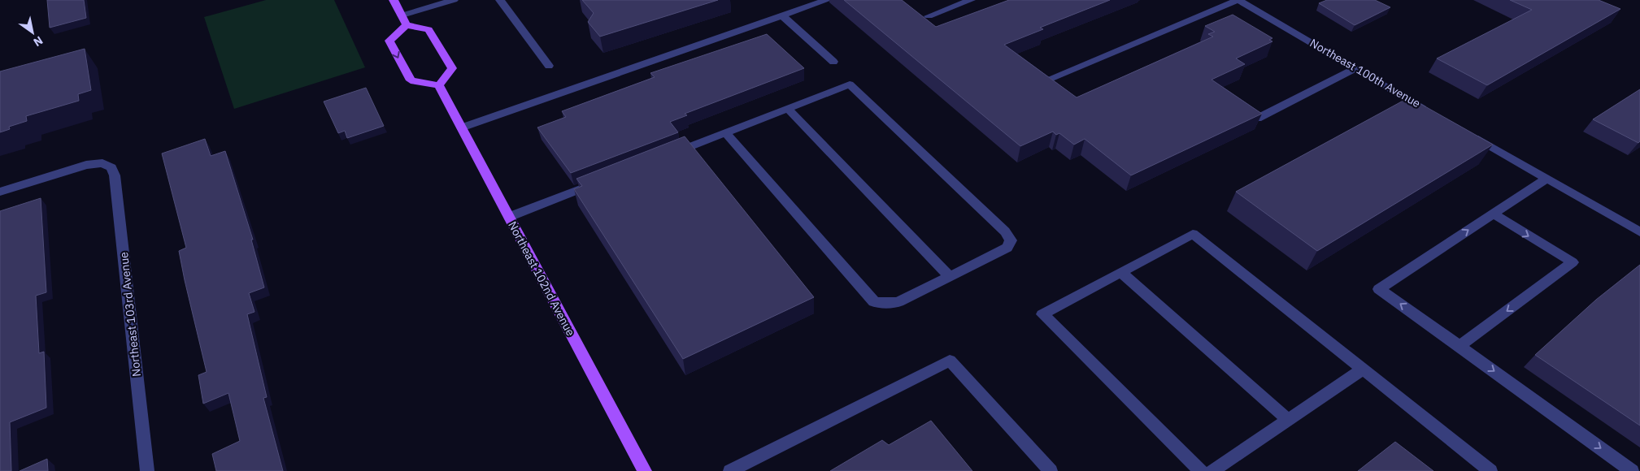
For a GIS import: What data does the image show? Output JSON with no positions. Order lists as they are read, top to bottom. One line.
{"streets":{"main road":["Northeast 102nd Avenue"],"street":["Northeast 100th Avenue","Northeast 103rd Avenue"]},"north":"bottom right"}
